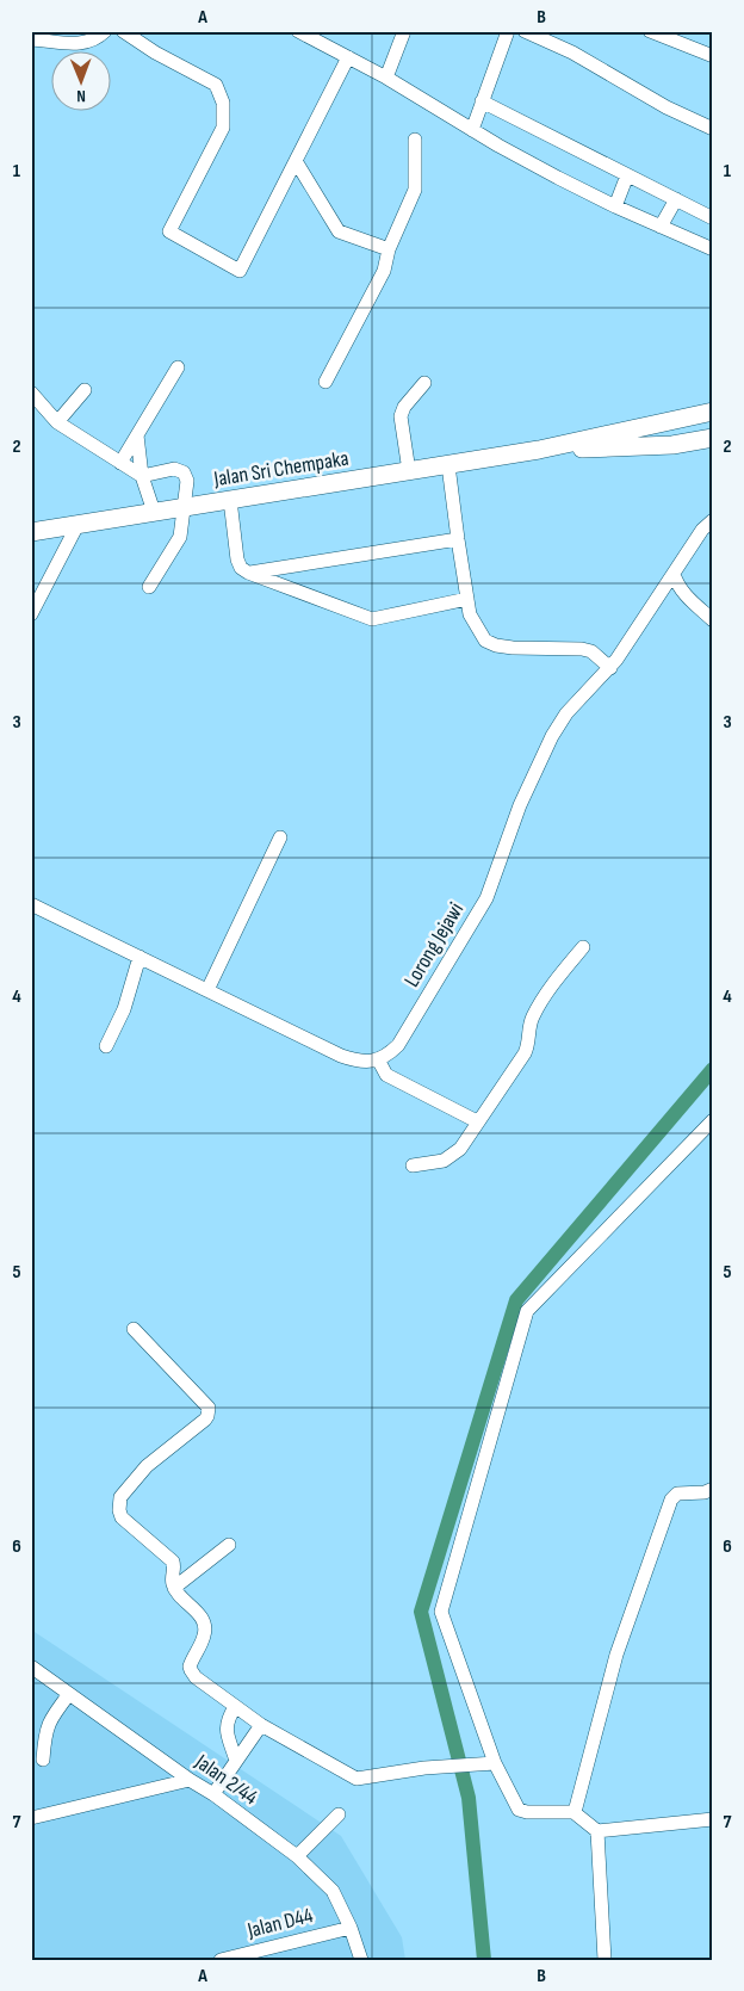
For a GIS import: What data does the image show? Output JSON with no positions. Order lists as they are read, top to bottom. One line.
{"streets":{"main road":["Jalan Sri Chempaka"],"street":["Lorong Jejawi","Jalan 2/44","Jalan D44"]},"crossings":[["Jalan 2/44","Jalan D44"]],"north":"bottom","grid":{"columns":["A","B"],"rows":["1","2","3","4","5","6","7"]}}
